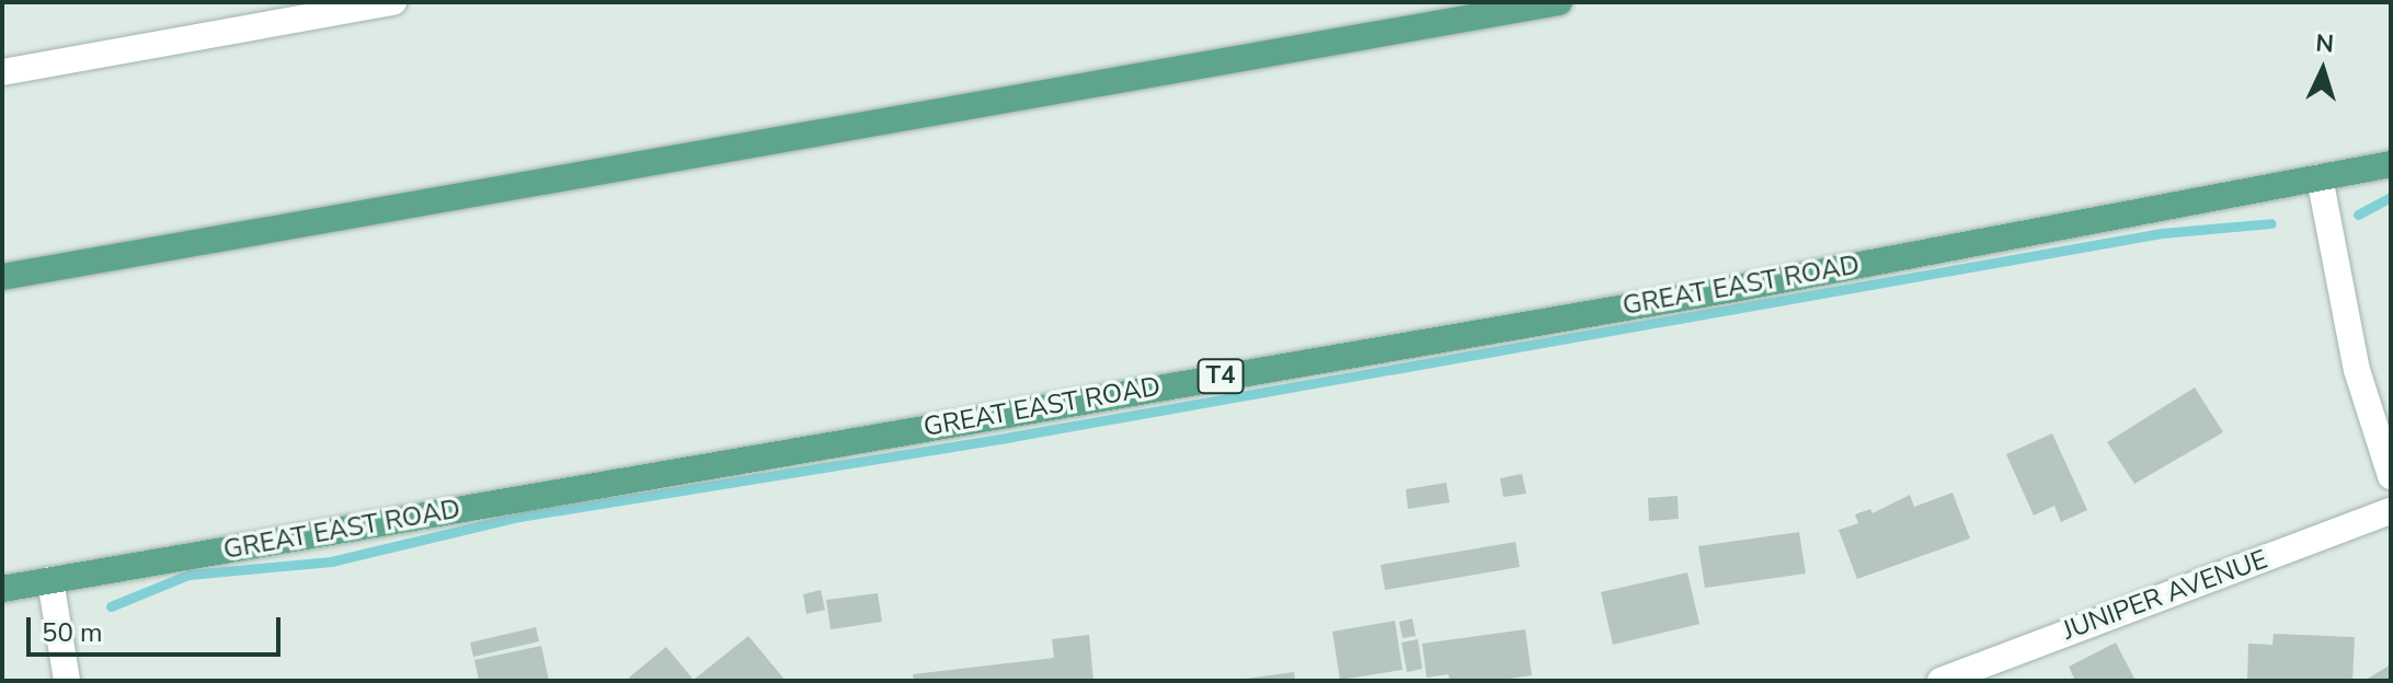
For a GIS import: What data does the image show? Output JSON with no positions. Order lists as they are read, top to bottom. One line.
{"streets":{"main road":["GREAT EAST ROAD","T4"],"street":["JUNIPER AVENUE"]},"scale_bar":"50 m","north":"top"}
